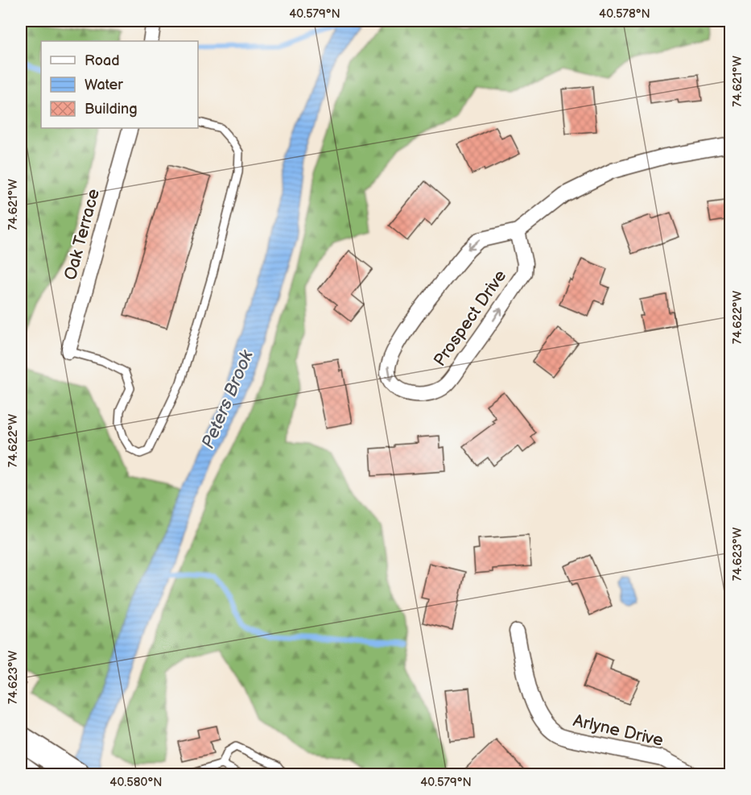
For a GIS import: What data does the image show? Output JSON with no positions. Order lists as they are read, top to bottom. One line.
{"streets":{"street":["Oak Terrace","Prospect Drive","Arlyne Drive"]},"water":["Peters Brook"],"legend":["Road","Water","Building"],"coordinates":["40.579°N","40.578°N","74.621°W","74.622°W","74.623°W","40.580°N"]}
